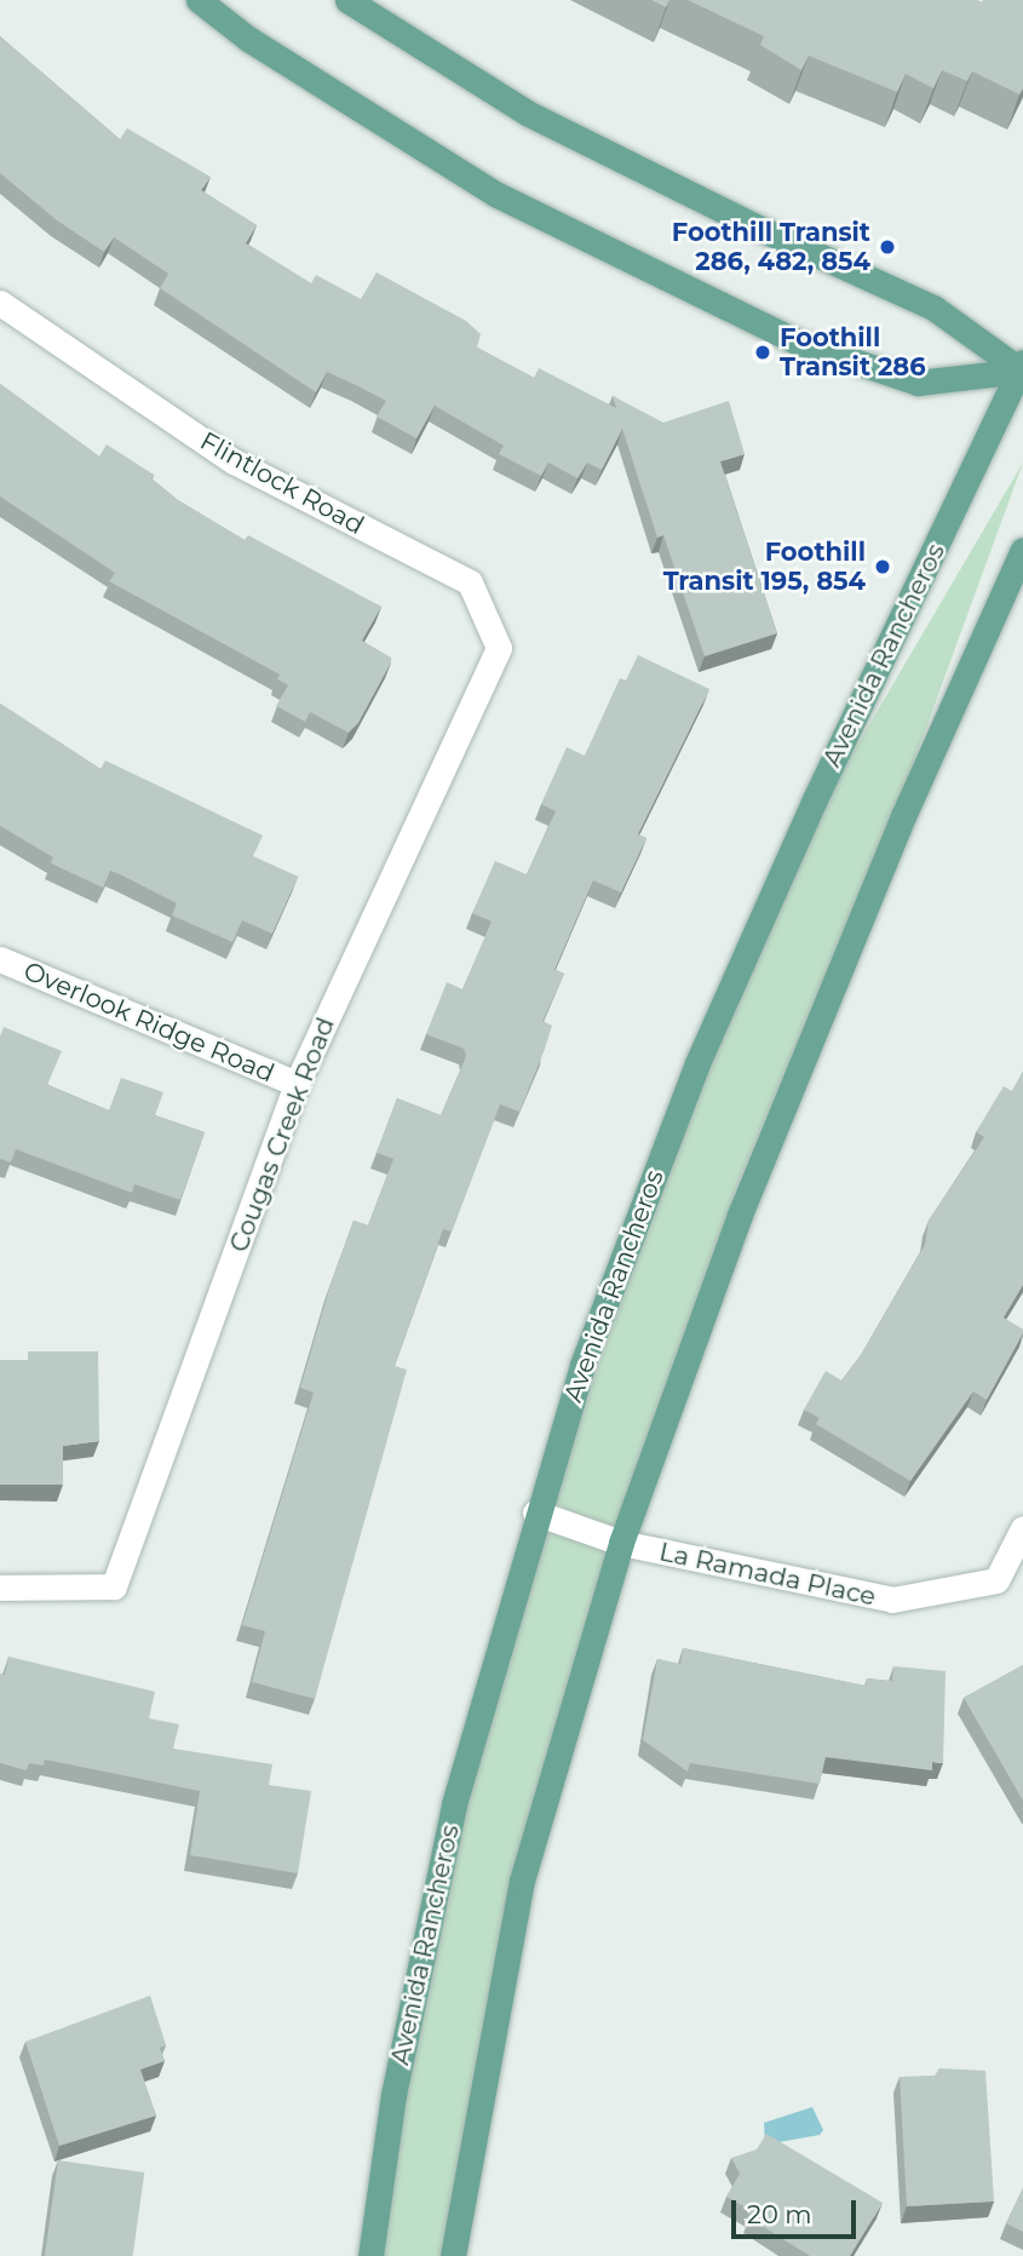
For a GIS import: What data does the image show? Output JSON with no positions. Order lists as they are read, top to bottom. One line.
{"streets":{"main road":["Avenida Rancheros"],"street":["Flintlock Road","Overlook Ridge Road","Cougas Creek Road","La Ramada Place"]},"crossings":[["Flintlock Road","Cougas Creek Road"],["Avenida Rancheros","La Ramada Place"],["Overlook Ridge Road","Cougas Creek Road"]],"places":["Foothill Transit 286, 482, 854","Foothill Transit 286","Foothill Transit 195, 854"],"scale_bar":"20 m"}
